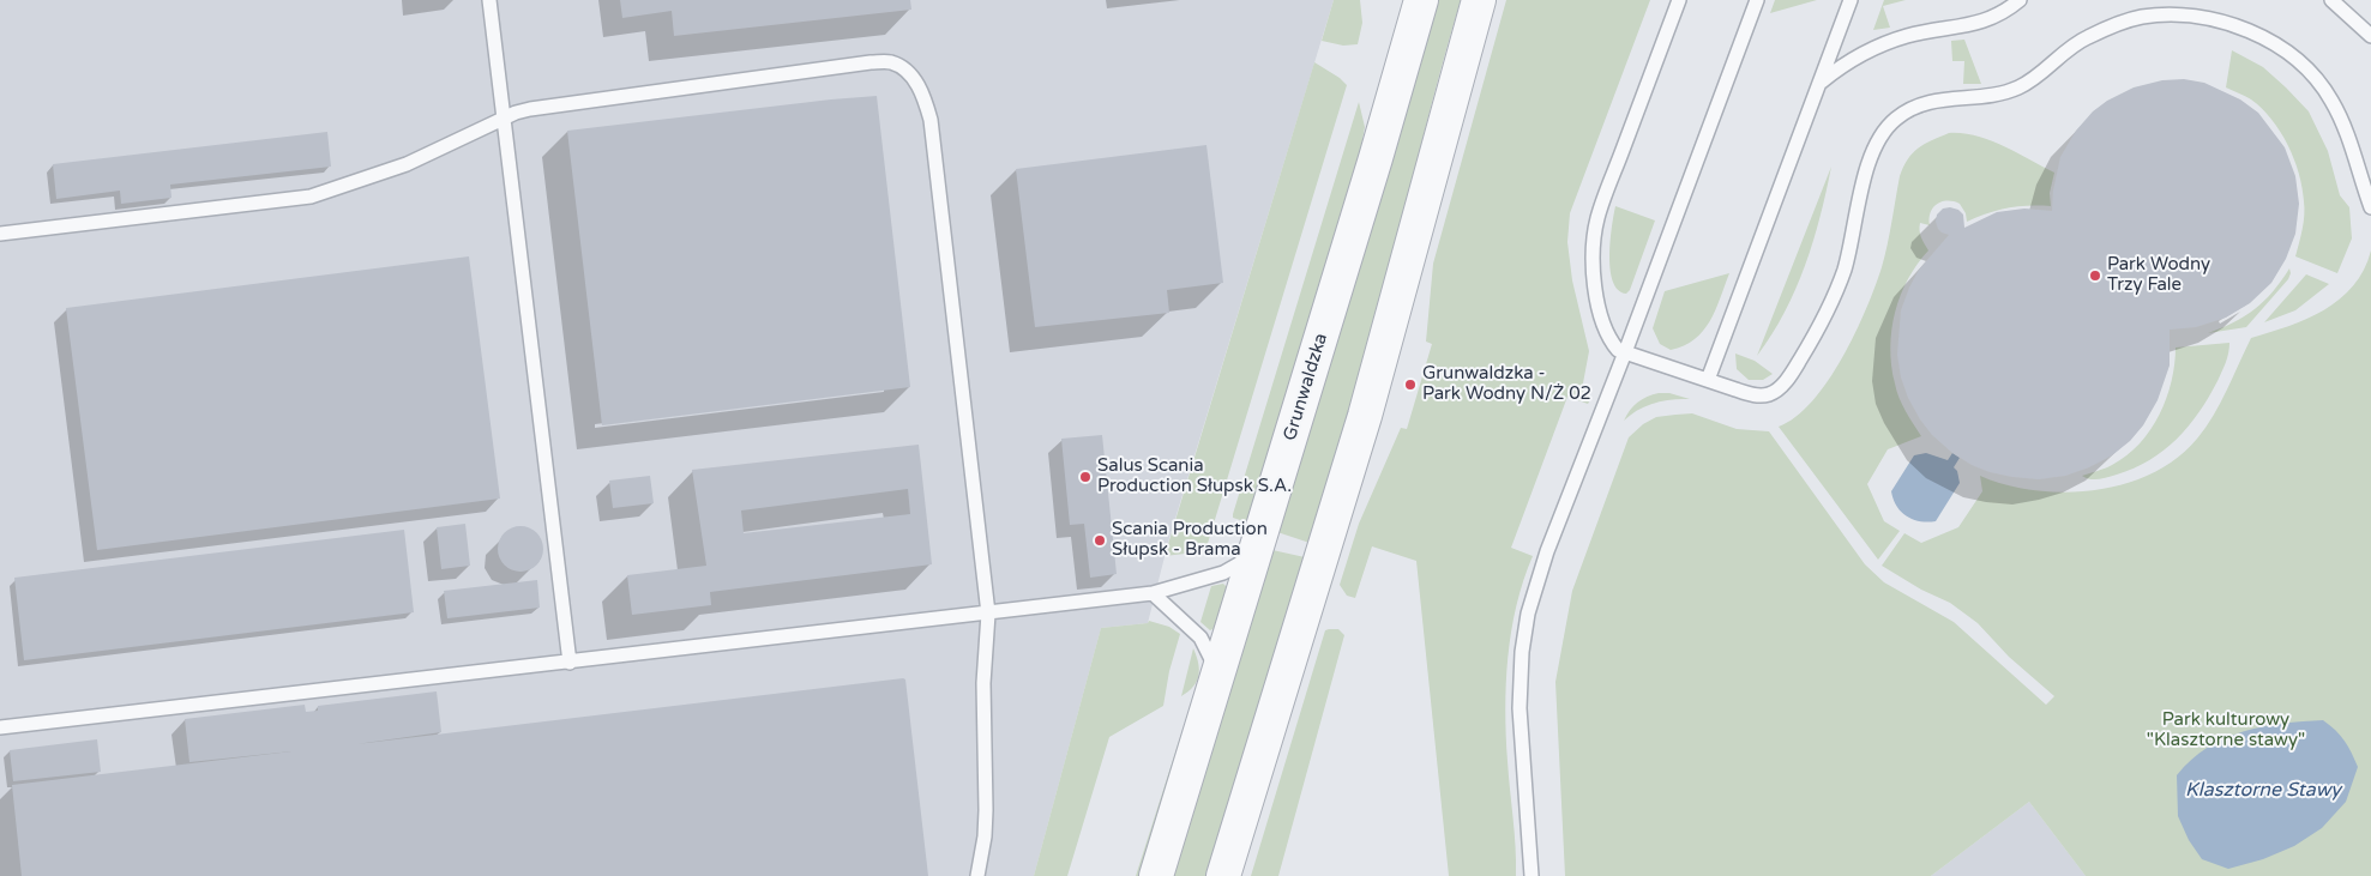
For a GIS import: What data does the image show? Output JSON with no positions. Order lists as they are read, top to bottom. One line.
{"streets":{"street":["Grunwaldzka"]},"water":["Klasztorne Stawy"],"parks":["Park kulturowy \"Klasztorne stawy\""],"places":["Park Wodny Trzy Fale","Grunwaldzka - Park Wodny N/Ż 02","Salus Scania Production Słupsk S.A.","Scania Production Słupsk - Brama"]}
